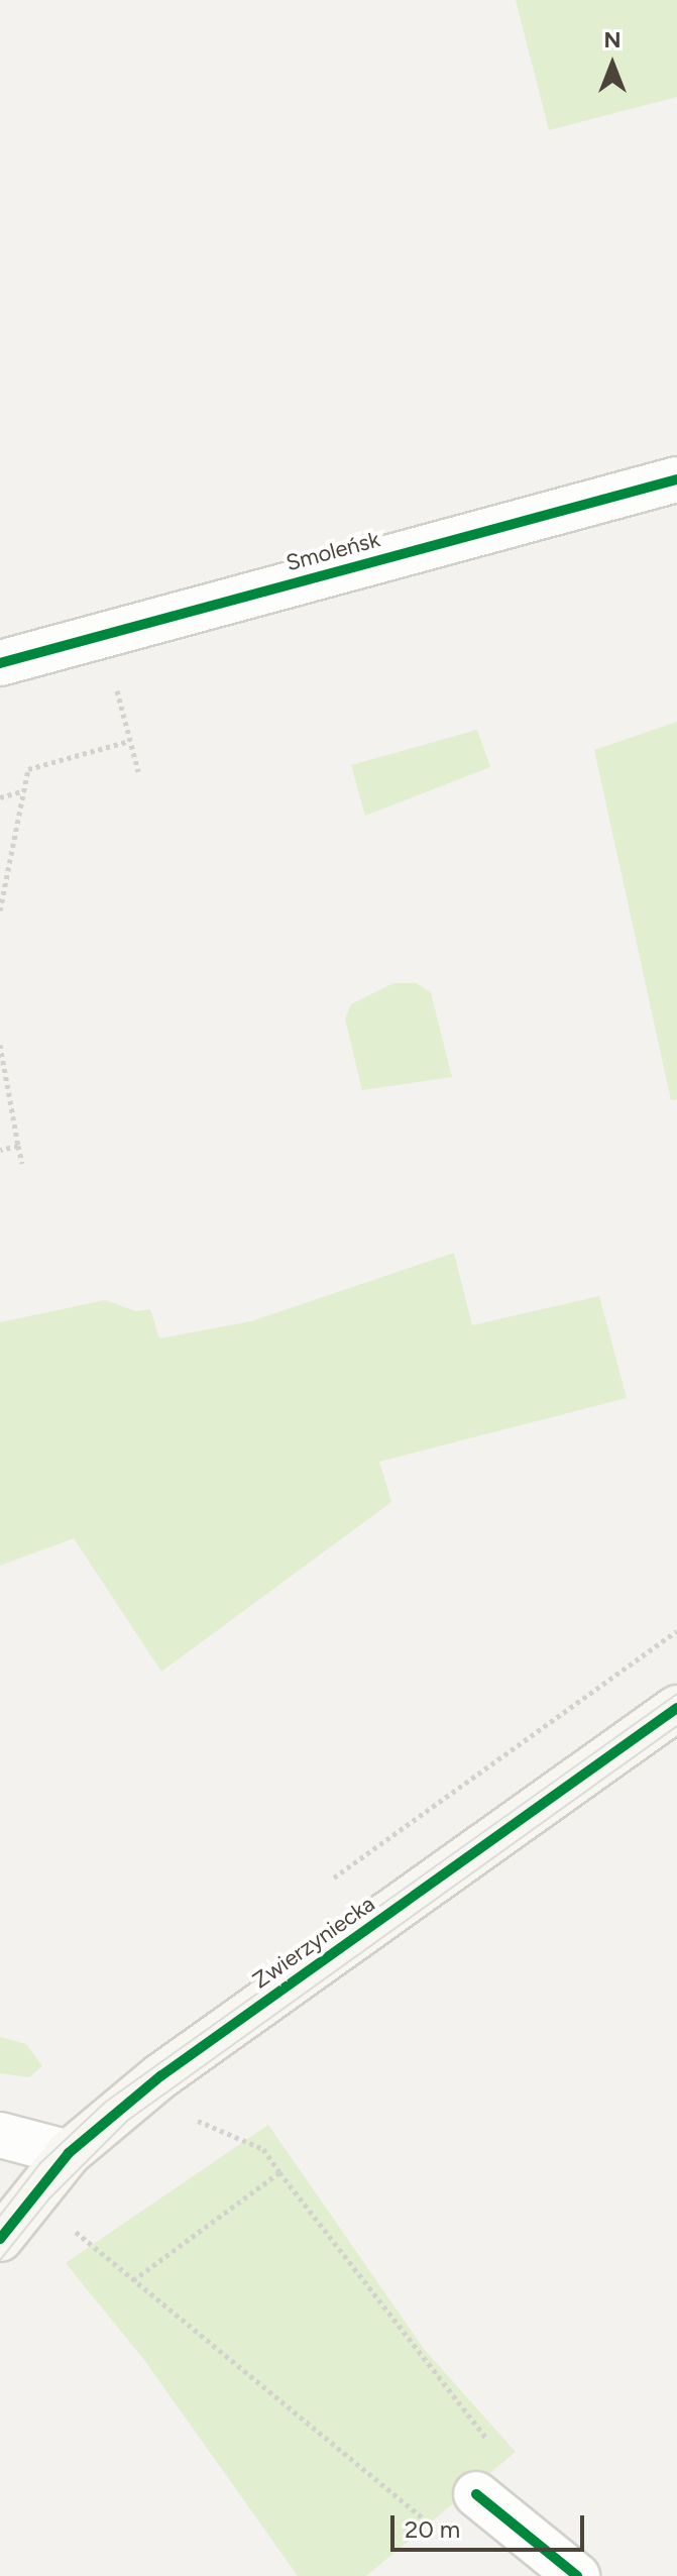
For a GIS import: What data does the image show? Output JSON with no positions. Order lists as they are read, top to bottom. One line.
{"streets":{"street":["Smoleńsk","Zwierzyniecka"]},"scale_bar":"20 m","north":"top"}
